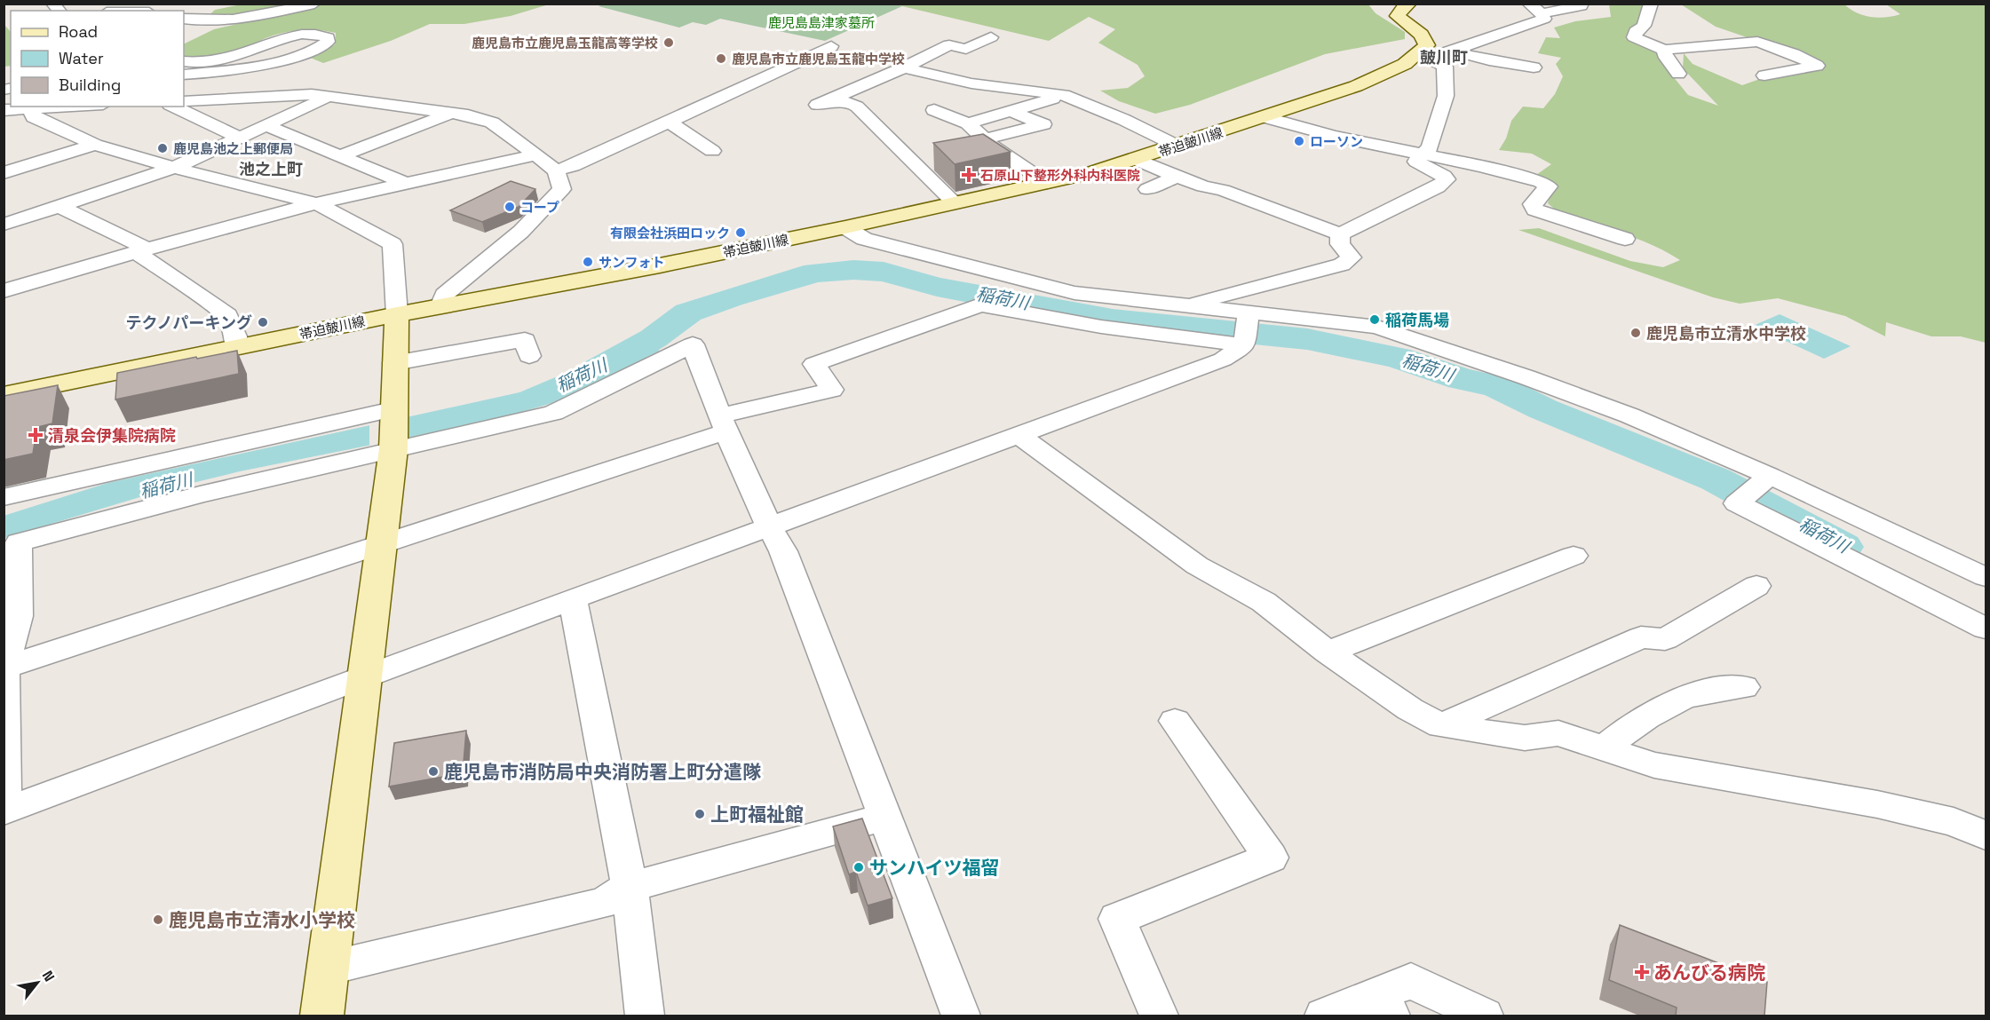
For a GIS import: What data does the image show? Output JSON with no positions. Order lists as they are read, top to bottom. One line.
{"streets":{"street":["帯迫皷川線"]},"districts":["皷川町","池之上町"],"water":["稲荷川"],"parks":["鹿児島島津家墓所"],"places":{"other":["鹿児島市立鹿児島玉龍高等学校","鹿児島市立鹿児島玉龍中学校","ローソン","鹿児島池之上郵便局","コープ","有限会社浜田ロック","サンフォト","稲荷馬場","テクノパーキング","鹿児島市立清水中学校","鹿児島市消防局中央消防署上町分遣隊","上町福祉館","サンハイツ福留","鹿児島市立清水小学校"],"health":["石原山下整形外科内科医院","清泉会伊集院病院","あんびる病院"]},"legend":["Road","Water","Building"],"north":"top right"}
